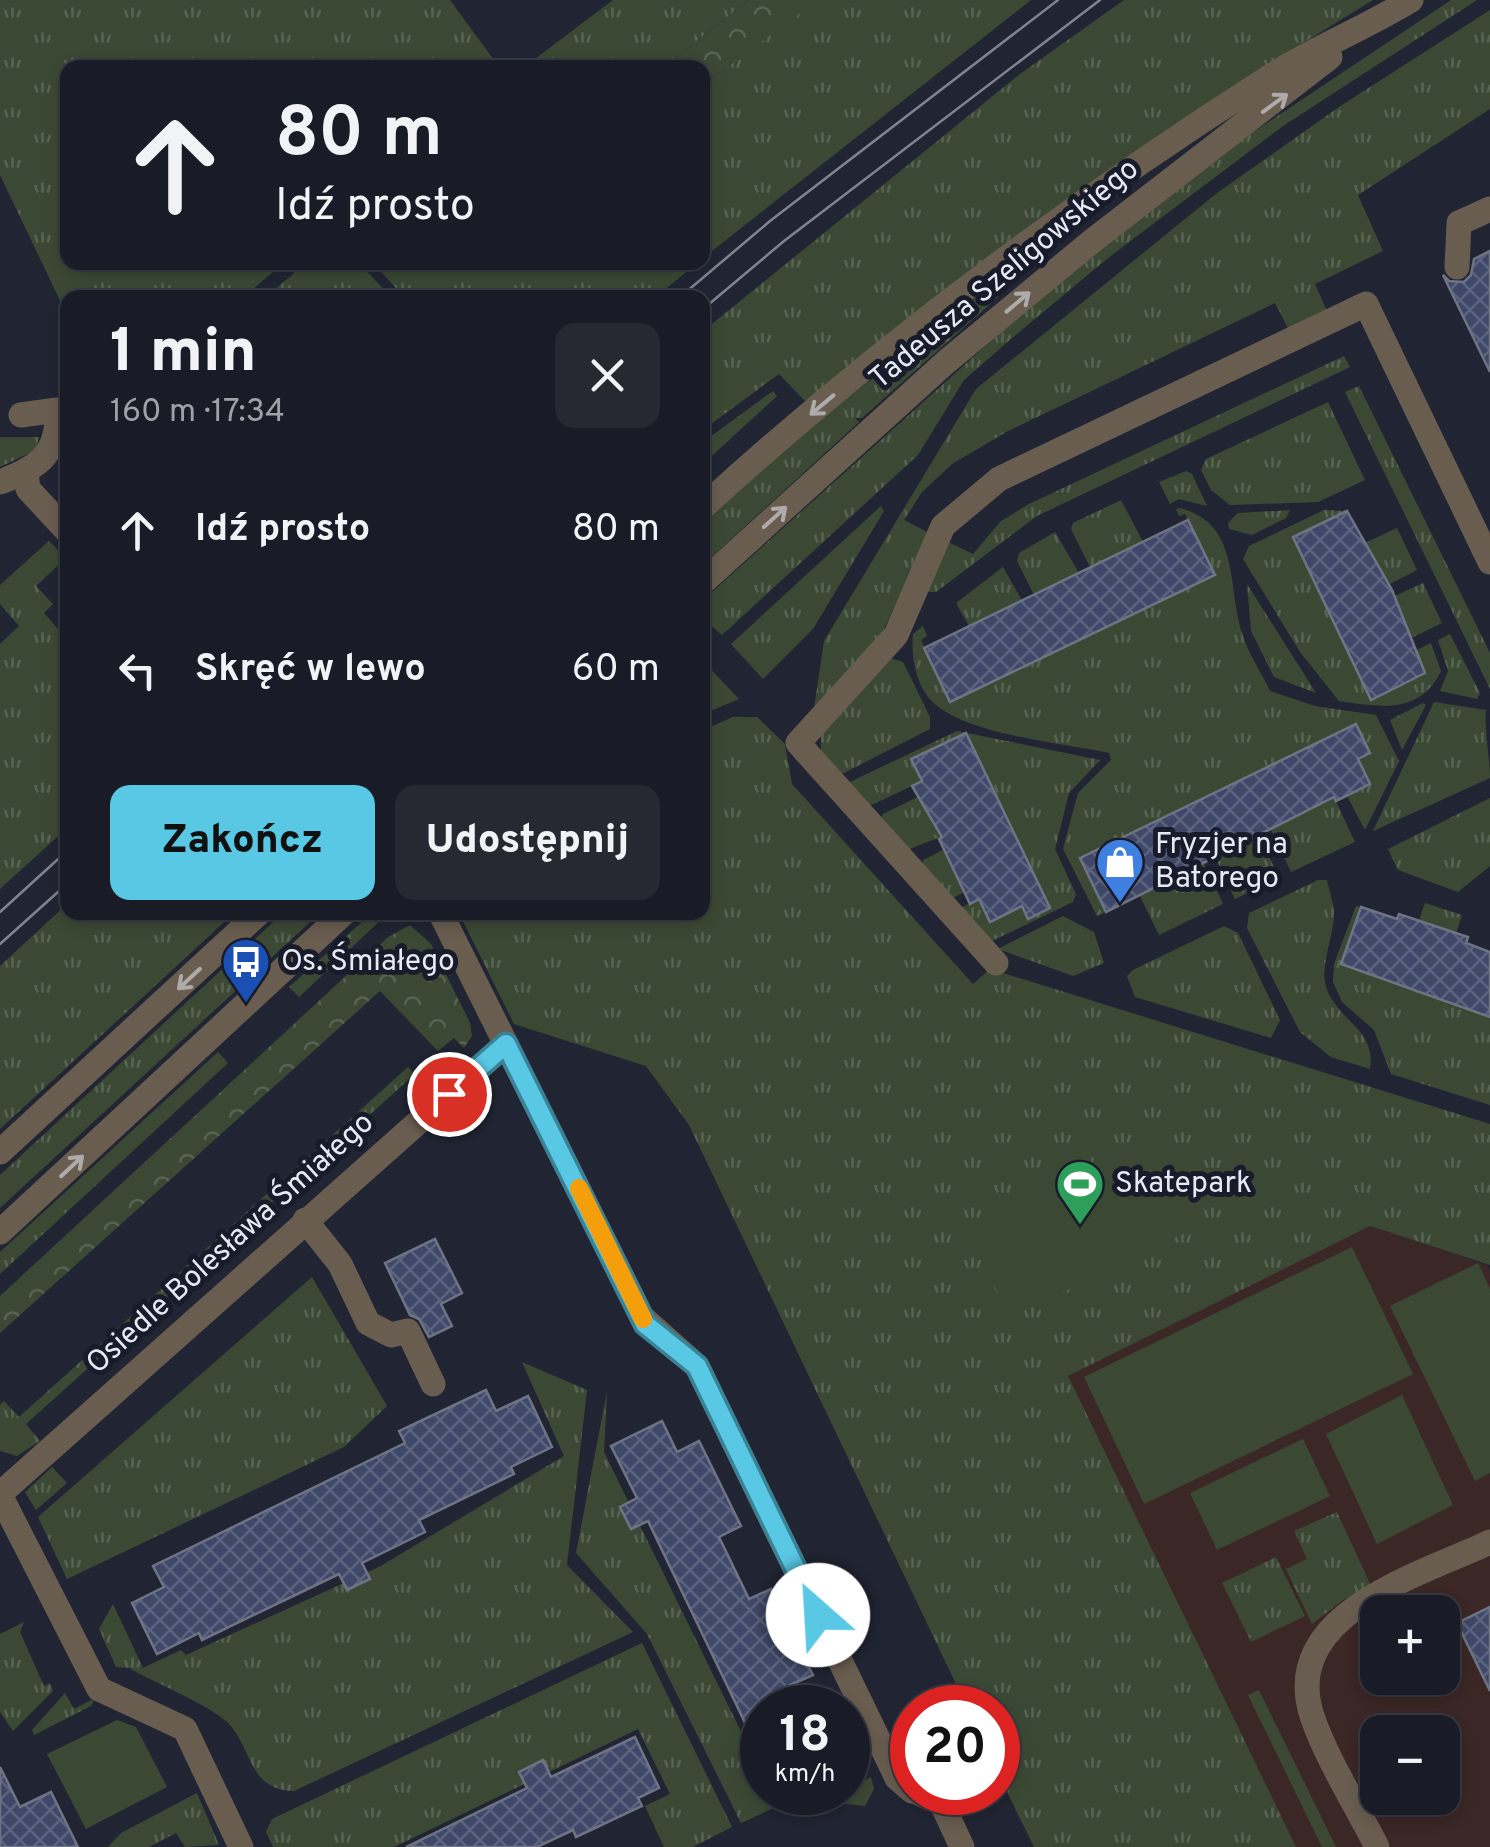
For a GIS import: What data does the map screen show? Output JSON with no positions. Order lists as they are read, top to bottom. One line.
{"streets":{"street":["Tadeusza Szeligowskiego","Osiedle Bolesława Śmiałego"]},"places":{"shop":["Fryzjer na Batorego"],"bus stop":["Os. Śmiałego"],"sports":["Skatepark"]},"page":{"turn":["80 m","Idź prosto"],"heading":["1 min","160 m · 17:34"],"list":[{"name":"Idź prosto","value":"80 m"},{"name":"Skręć w lewo","value":"60 m"}],"buttons":["Zakończ","Udostępnij"],"map_buttons":["+","−"],"speed":"18 km/h","limit":"20"}}
